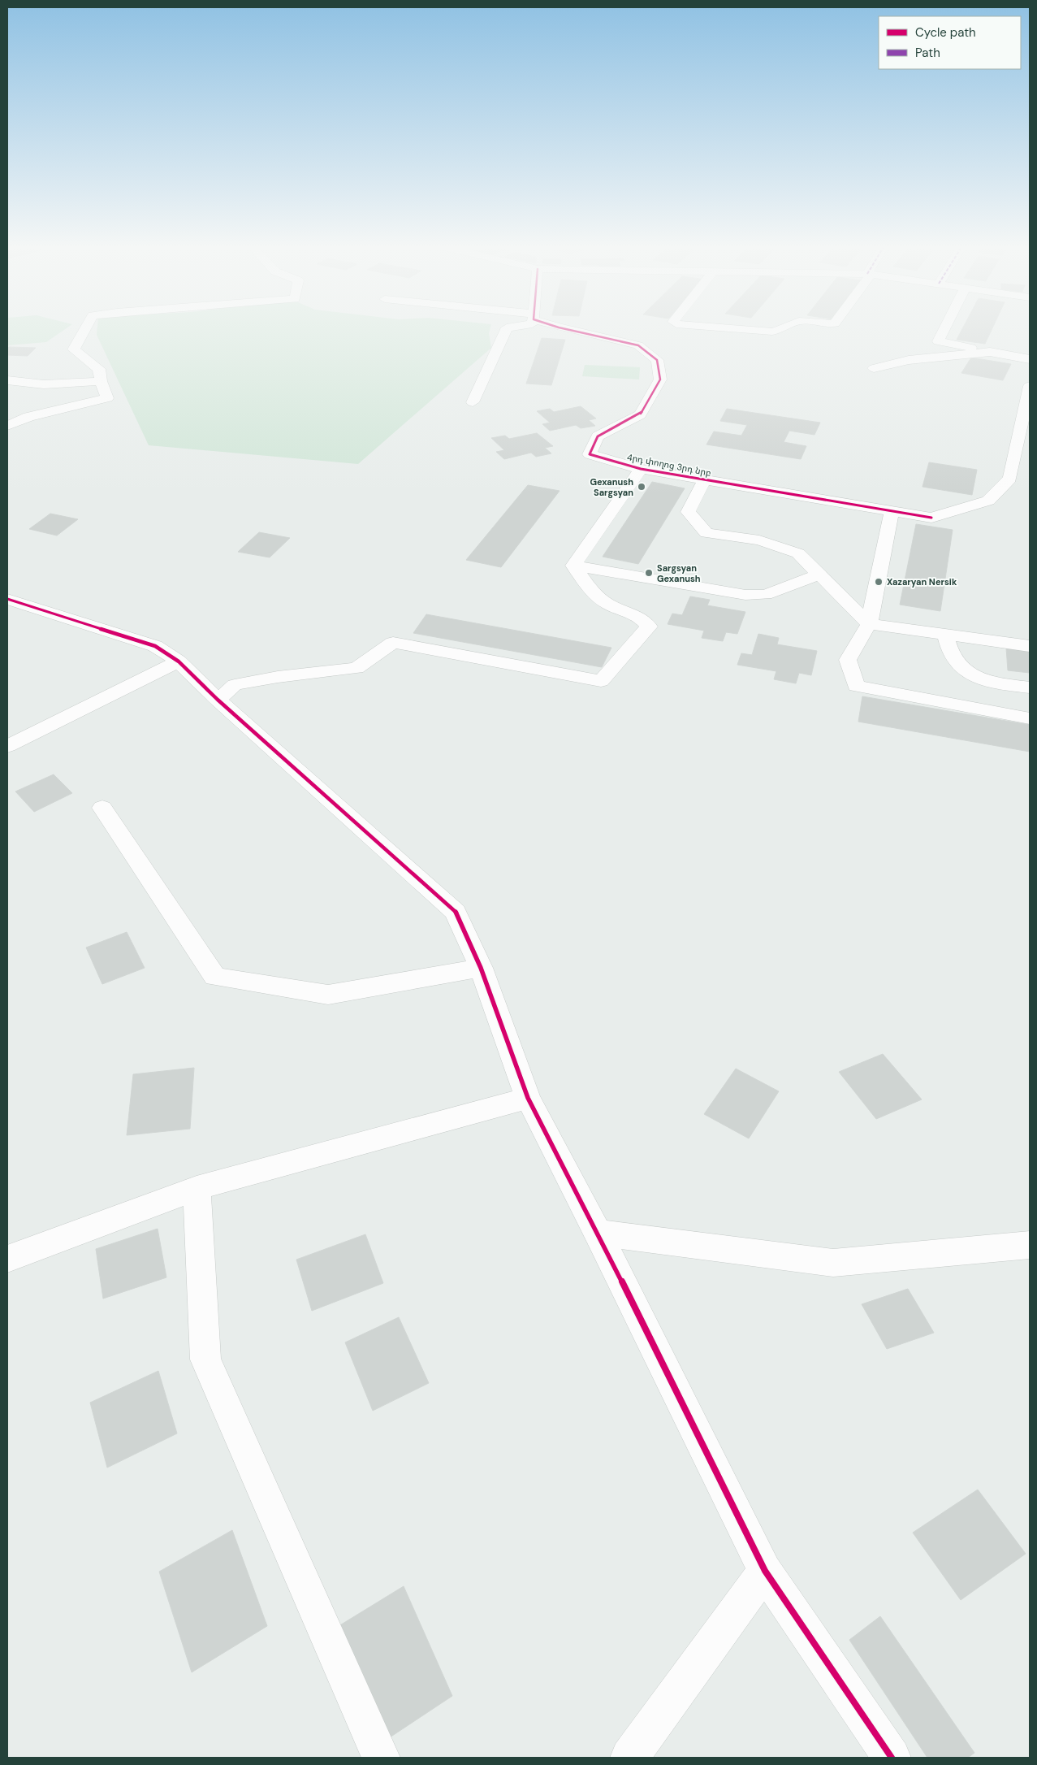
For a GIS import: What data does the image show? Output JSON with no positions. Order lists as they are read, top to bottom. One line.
{"streets":{"street":["4րդ փողոց 3րդ նրբ"]},"places":["Gexanush Sargsyan","Sargsyan Gexanush","Xazaryan Nersik"],"legend":["Cycle path","Path"]}
